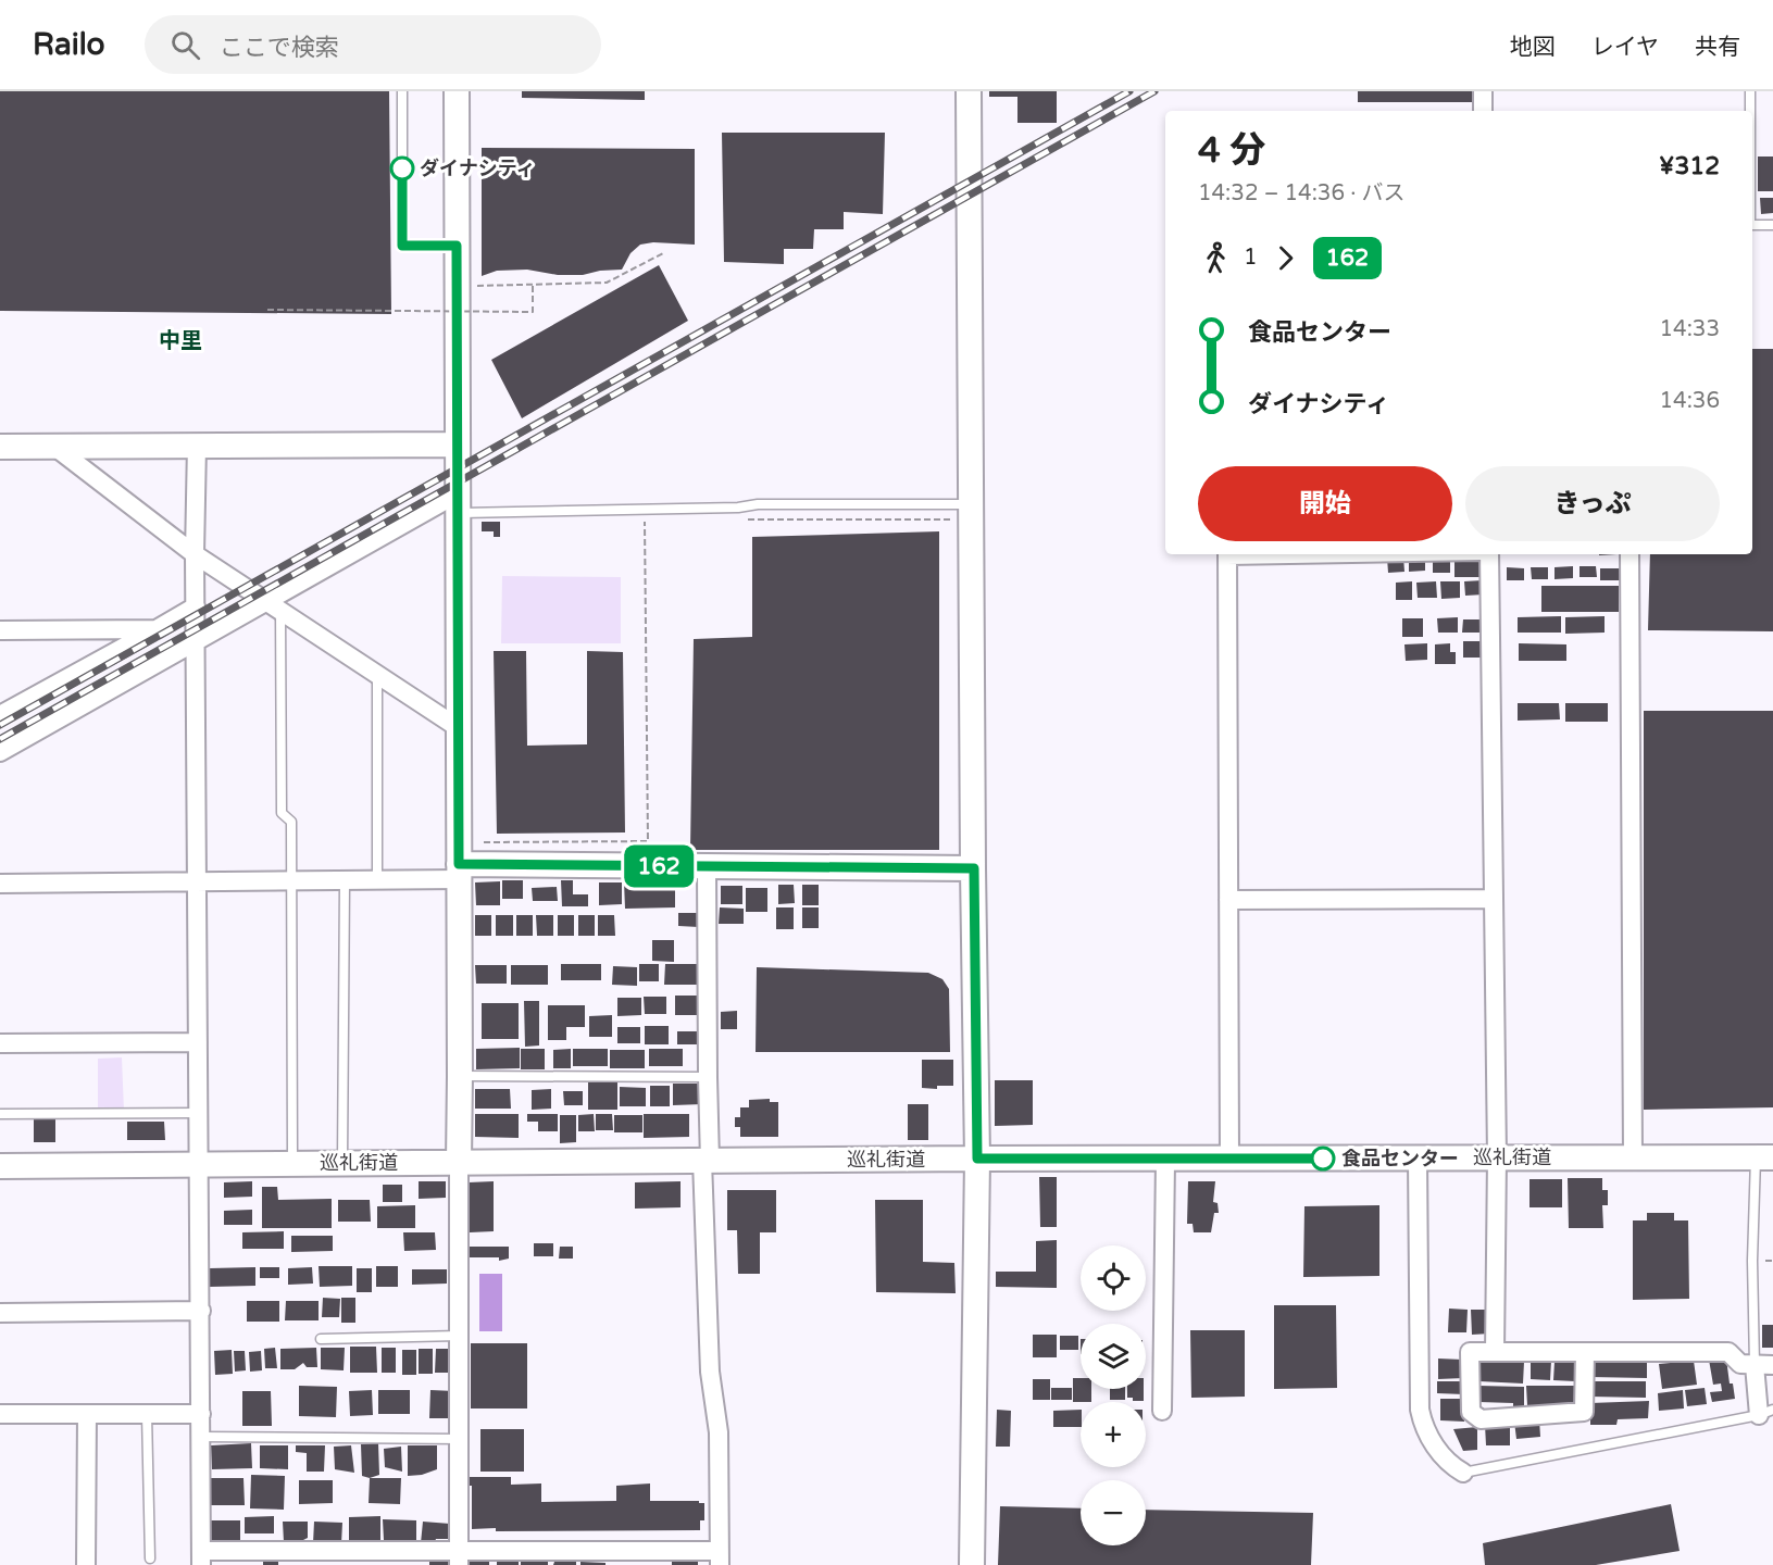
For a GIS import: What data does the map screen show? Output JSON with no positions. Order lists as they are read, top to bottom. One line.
{"streets":{"street":["巡礼街道"]},"districts":["中里"],"places":["ダイナシティ","食品センター"],"lines":["bus line 162"],"page":{"header":"Railo","search":"ここで検索","nav":["地図","レイヤ","共有"],"on_map":"162","heading":["4 分","14:32 – 14:36 · バス","¥312"],"legs":["1","162"],"list":[{"name":"食品センター","value":"14:33"},{"name":"ダイナシティ","value":"14:36"}],"buttons":["開始","きっぷ"],"map_buttons":["+","−"]}}
